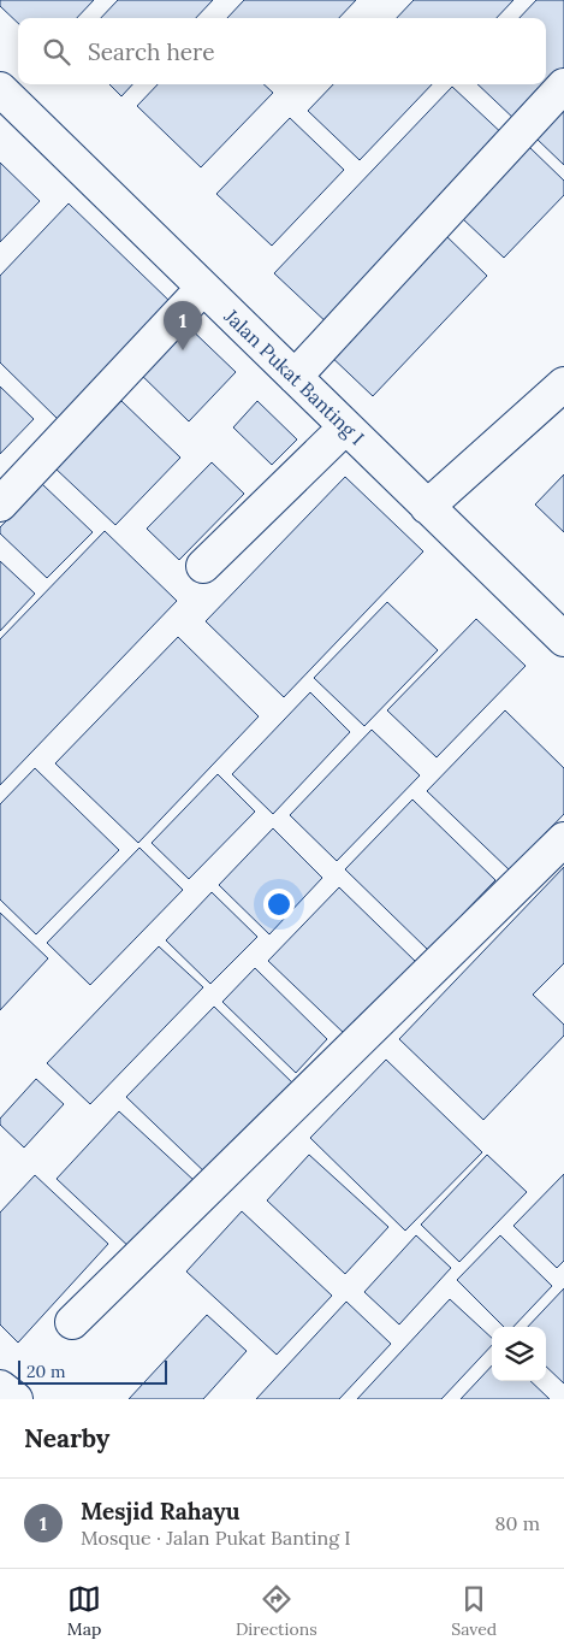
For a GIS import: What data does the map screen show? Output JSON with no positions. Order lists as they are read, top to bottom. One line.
{"streets":{"street":["Jalan Pukat Banting I"]},"scale_bar":"20 m","page":{"search":"Search here","pins":"1","scale":"20 m","heading":"Nearby","list":[{"mark":"1","name":"Mesjid Rahayu","note":"Mosque · Jalan Pukat Banting I","value":"80 m"}],"nav":["Map","Directions","Saved"]}}
